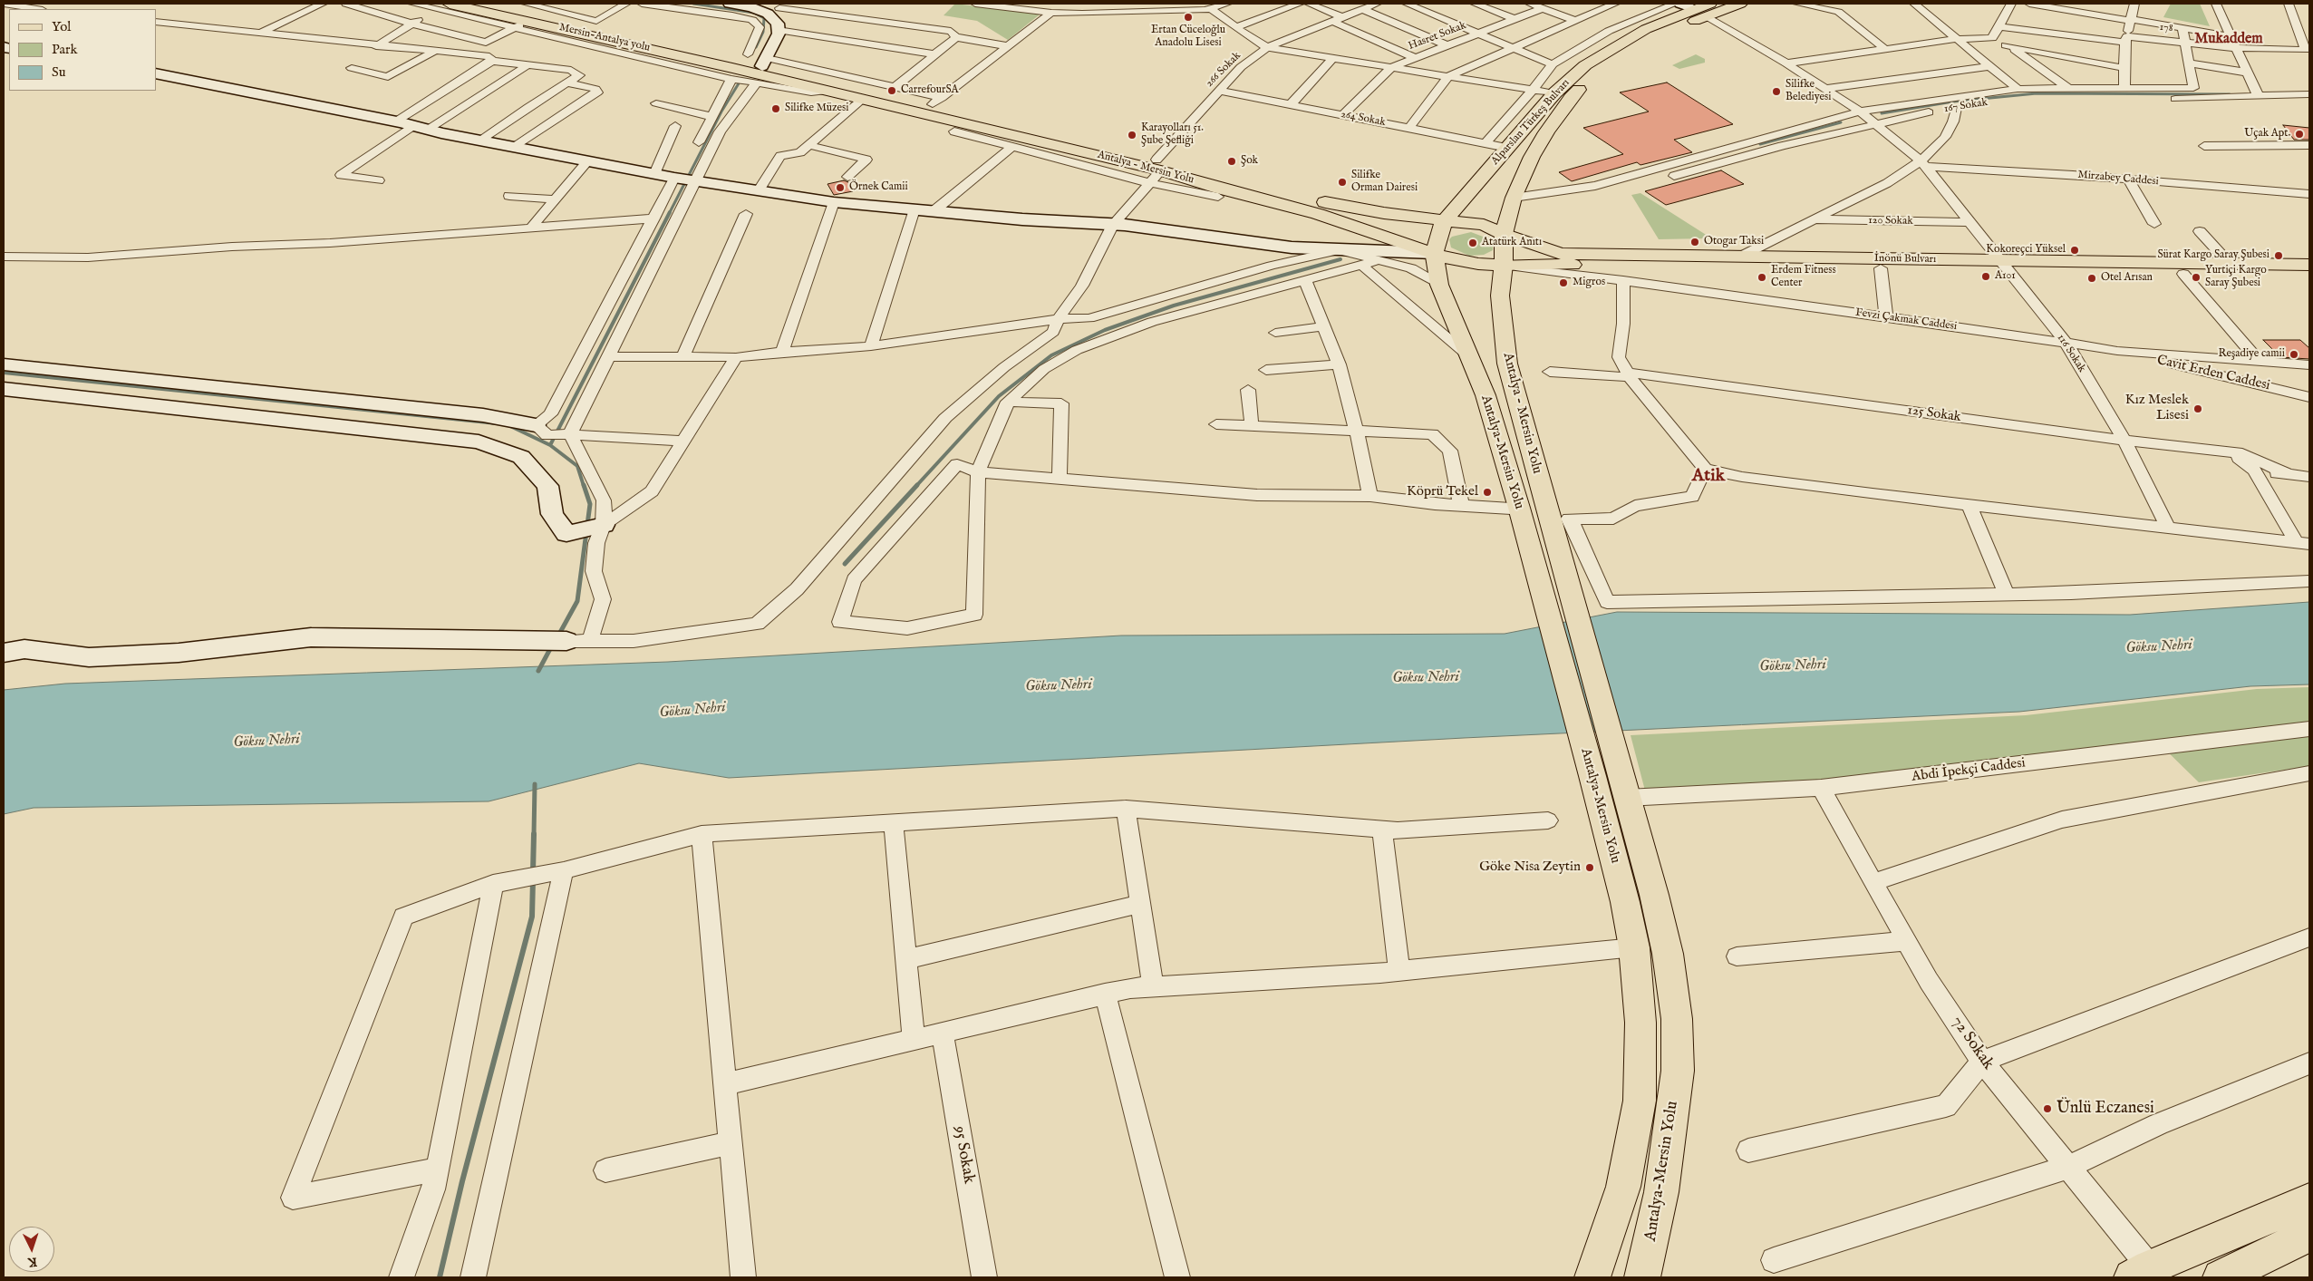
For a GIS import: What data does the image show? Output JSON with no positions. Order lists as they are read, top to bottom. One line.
{"streets":{"main road":["Mersin-Antalya yolu","Alparslan Türkeş Bulvarı","Antalya - Mersin Yolu","İnönü Bulvarı","Antalya-Mersin Yolu"],"street":["178","Hasret Sokak","266 Sokak","167 Sokak","264 Sokak","Mirzabey Caddesi","120 Sokak","Fevzi Çakmak Caddesi","116 Sokak","Cavit Erden Caddesi","125 Sokak","Abdi İpekçi Caddesi","72 Sokak","95 Sokak"]},"crossings":[["Hasret Sokak","264 Sokak"],["Mersin-Antalya yolu","Antalya - Mersin Yolu"],["266 Sokak","264 Sokak"],["266 Sokak","Antalya - Mersin Yolu"],["167 Sokak","116 Sokak"],["264 Sokak","Alparslan Türkeş Bulvarı"],["Alparslan Türkeş Bulvarı","Antalya - Mersin Yolu"],["Alparslan Türkeş Bulvarı","İnönü Bulvarı"],["Antalya - Mersin Yolu","İnönü Bulvarı"],["Antalya - Mersin Yolu","Fevzi Çakmak Caddesi"],["Antalya - Mersin Yolu","Antalya-Mersin Yolu"],["Mirzabey Caddesi","116 Sokak"],["120 Sokak","116 Sokak"],["İnönü Bulvarı","Fevzi Çakmak Caddesi"],["İnönü Bulvarı","116 Sokak"],["Fevzi Çakmak Caddesi","116 Sokak"],["Fevzi Çakmak Caddesi","Cavit Erden Caddesi"],["116 Sokak","125 Sokak"],["Antalya-Mersin Yolu","Abdi İpekçi Caddesi"],["Abdi İpekçi Caddesi","72 Sokak"]],"districts":["Mukaddem","Atik"],"water":["Göksu Nehri"],"places":["Ertan Cüceloğlu Anadolu Lisesi","CarrefourSA","Silifke Belediyesi","Silifke Müzesi","Uçak Apt.","Karayolları 51. Şube Şefliği","Şok","Silifke Orman Dairesi","Örnek Camii","Otogar Taksi","Atatürk Anıtı","Kokoreçci Yüksel","Sürat Kargo Saray Şubesi","A101","Erdem Fitness Center","Yurtiçi Kargo Saray Şubesi","Otel Arısan","Migros","Reşadiye camii","Kız Meslek Lisesi","Köprü Tekel","Göke Nisa Zeytin","Ünlü Eczanesi"],"legend":["Yol","Park","Su"],"north":"bottom"}
